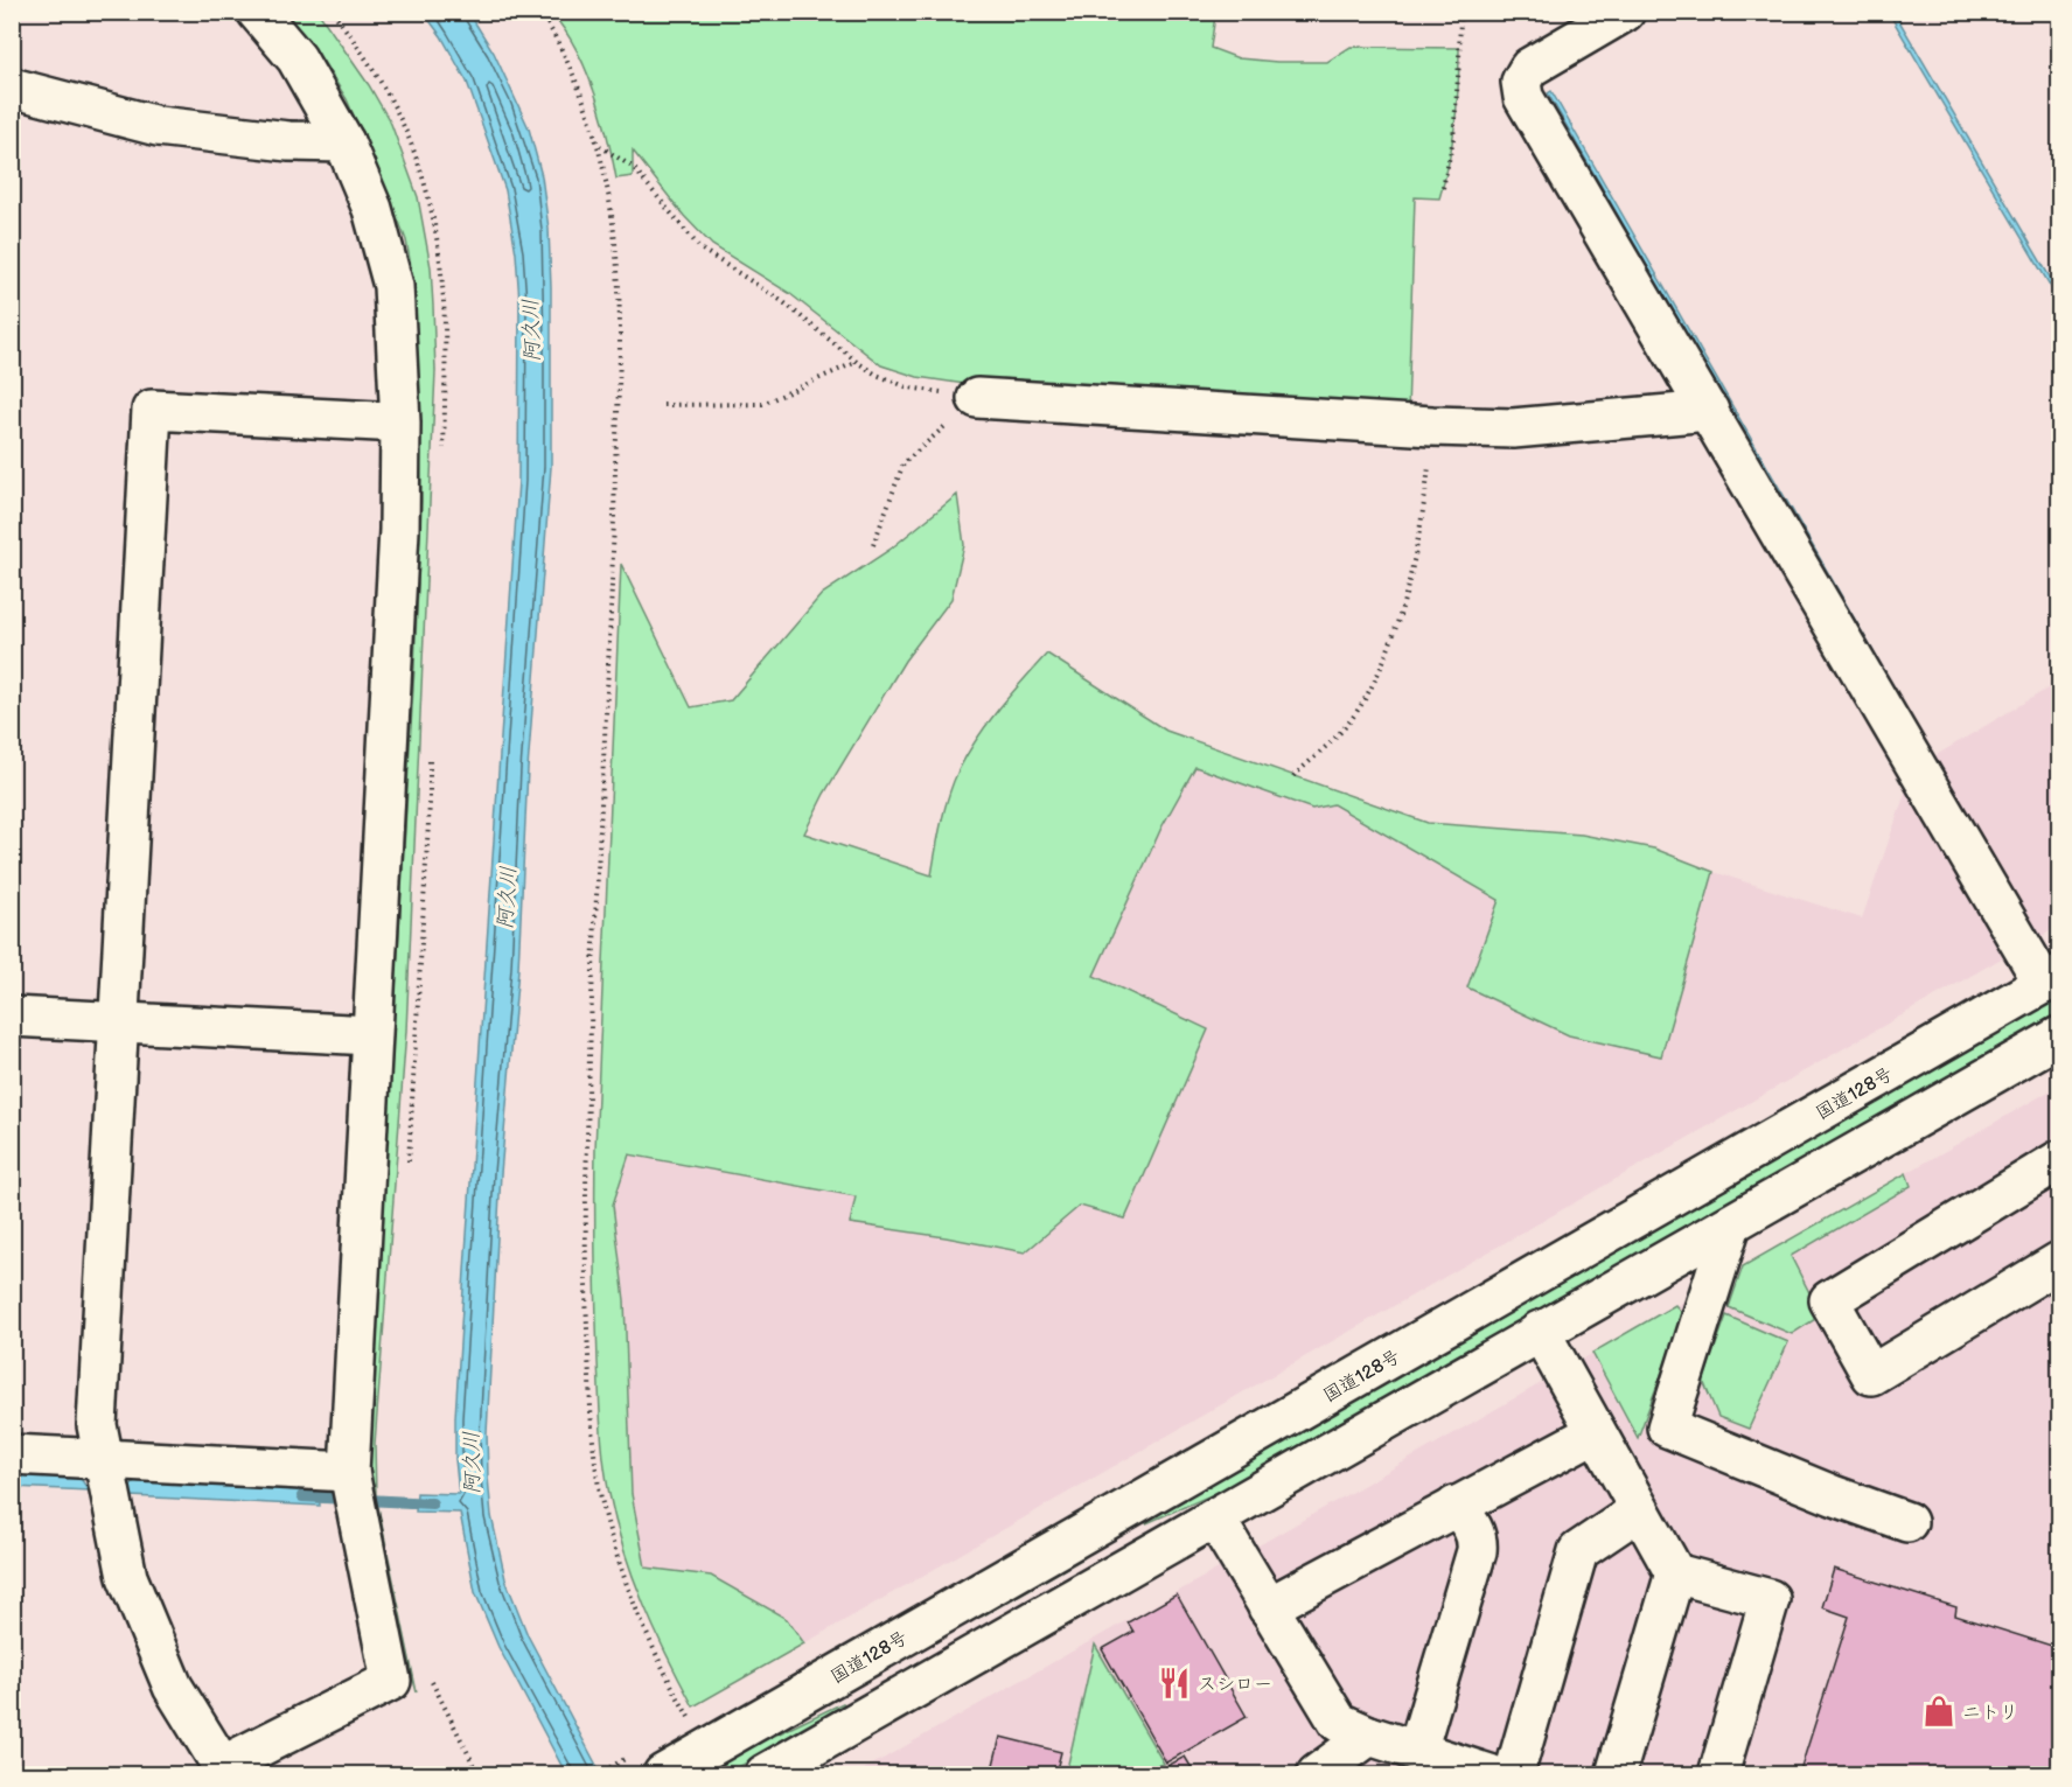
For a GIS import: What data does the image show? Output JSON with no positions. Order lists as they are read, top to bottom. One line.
{"streets":{"main road":["国道128号"]},"water":["阿久川"],"places":{"restaurant":["スシロー"],"shop":["ニトリ"]}}
